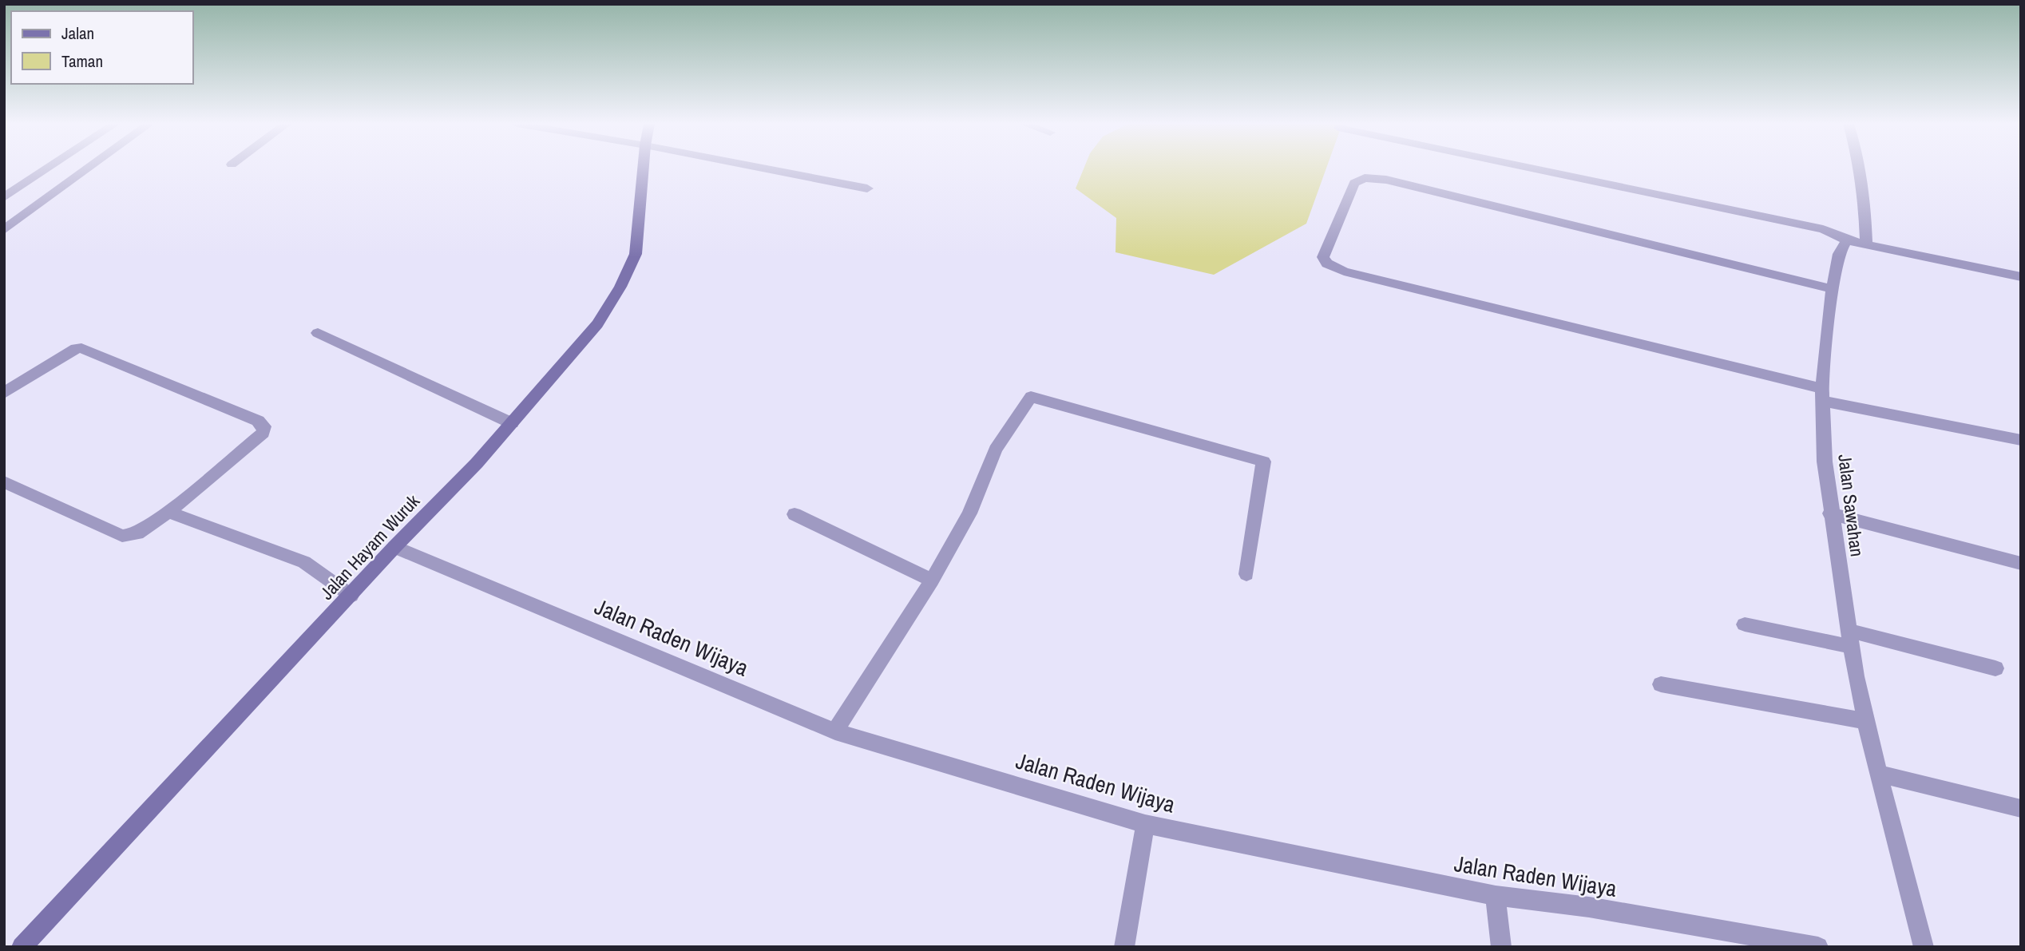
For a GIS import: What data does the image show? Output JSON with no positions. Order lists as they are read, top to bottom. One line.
{"streets":{"main road":["Jalan Hayam Wuruk"],"street":["Jalan Sawahan","Jalan Raden Wijaya"]},"crossings":[["Jalan Hayam Wuruk","Jalan Raden Wijaya"]],"legend":["Jalan","Taman"]}
